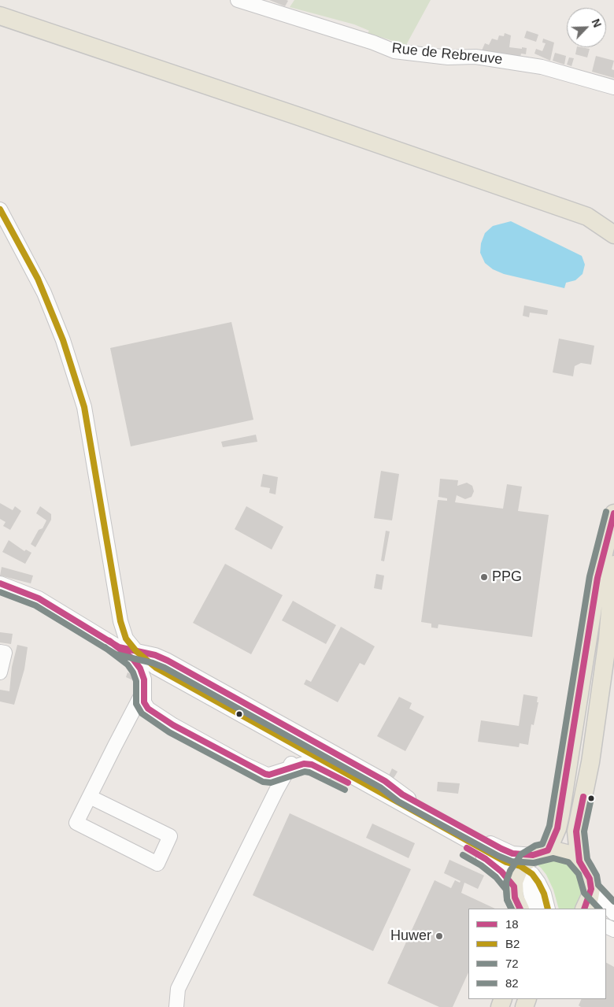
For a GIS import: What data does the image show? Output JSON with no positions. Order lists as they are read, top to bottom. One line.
{"streets":{"street":["Rue de Rebreuve"]},"places":["PPG","Huwer"],"lines":["transit line B2","transit line 82","transit line 18","transit line 72"],"legend":["18","B2","72","82"],"north":"top right"}
